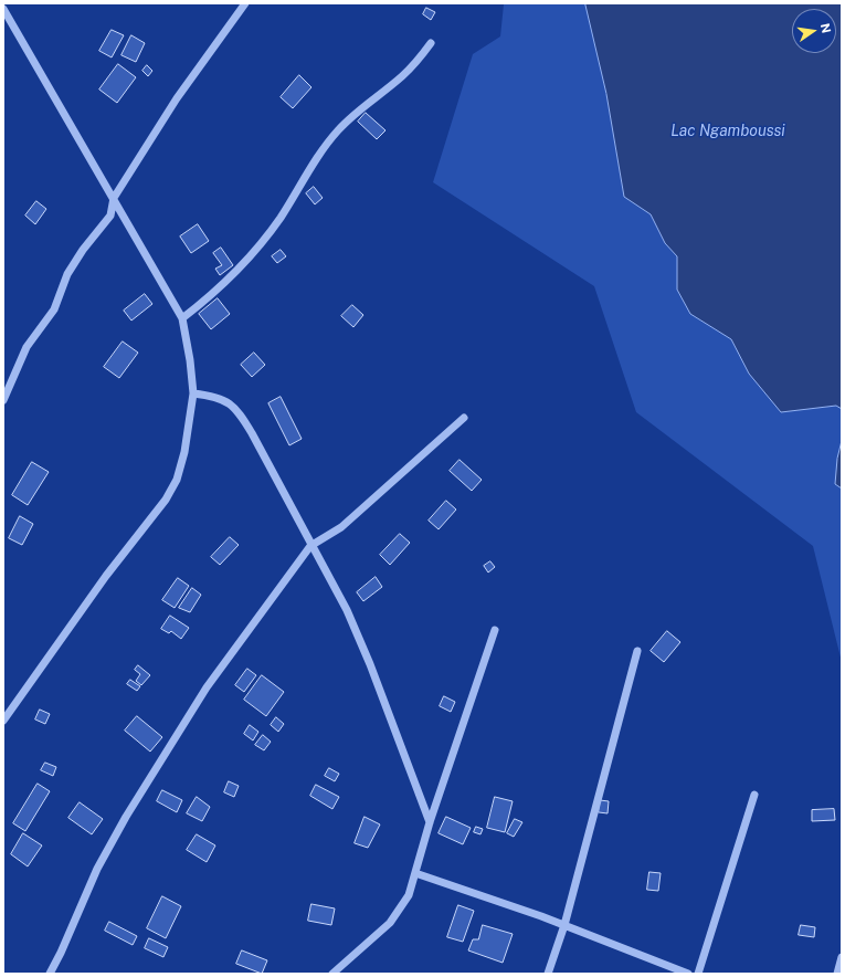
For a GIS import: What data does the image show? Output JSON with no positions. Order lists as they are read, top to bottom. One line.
{"water":["Lac Ngamboussi"],"north":"right"}
